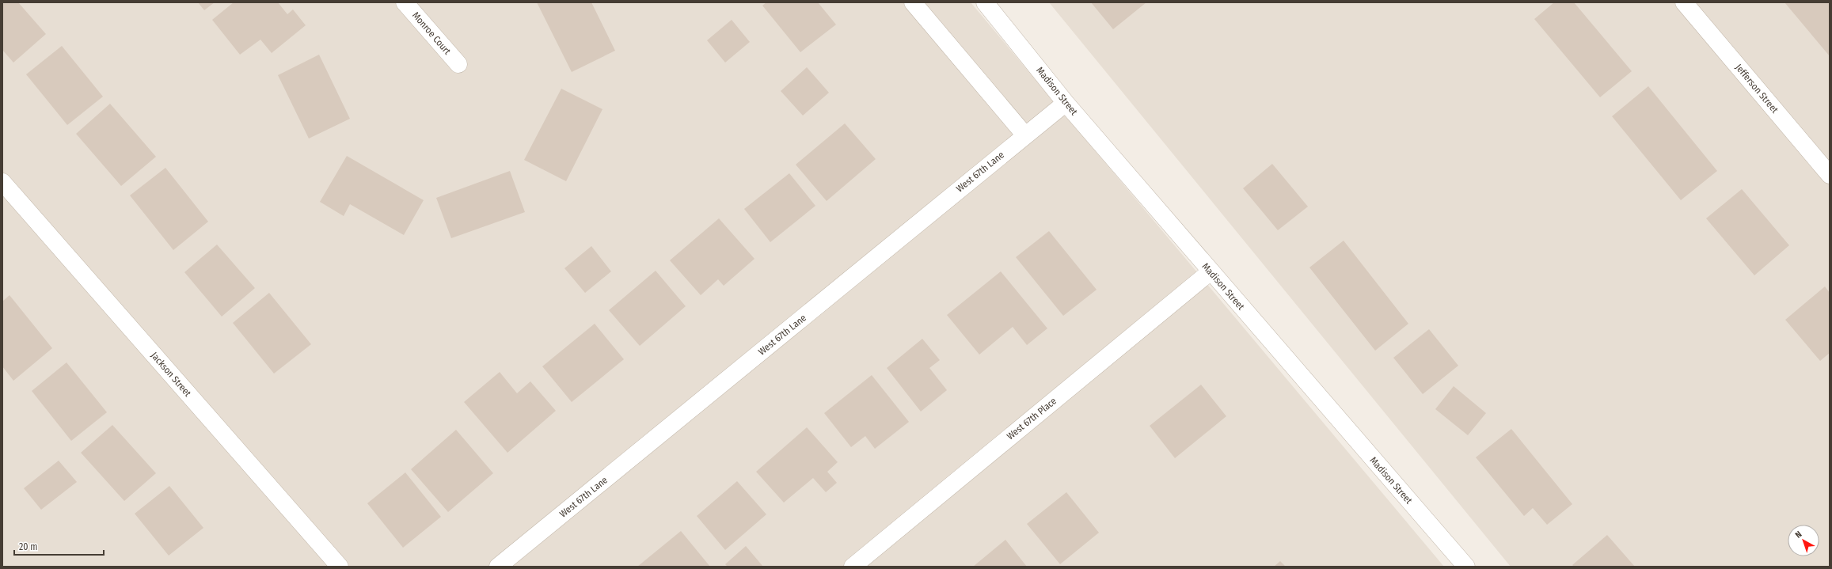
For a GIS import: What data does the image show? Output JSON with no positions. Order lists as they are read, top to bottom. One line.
{"streets":{"street":["Monroe Court","Jefferson Street","Madison Street","West 67th Lane","Jackson Street","West 67th Place"]},"crossings":[["Madison Street","West 67th Lane"],["Madison Street","West 67th Place"]],"scale_bar":"20 m","north":"top left"}
